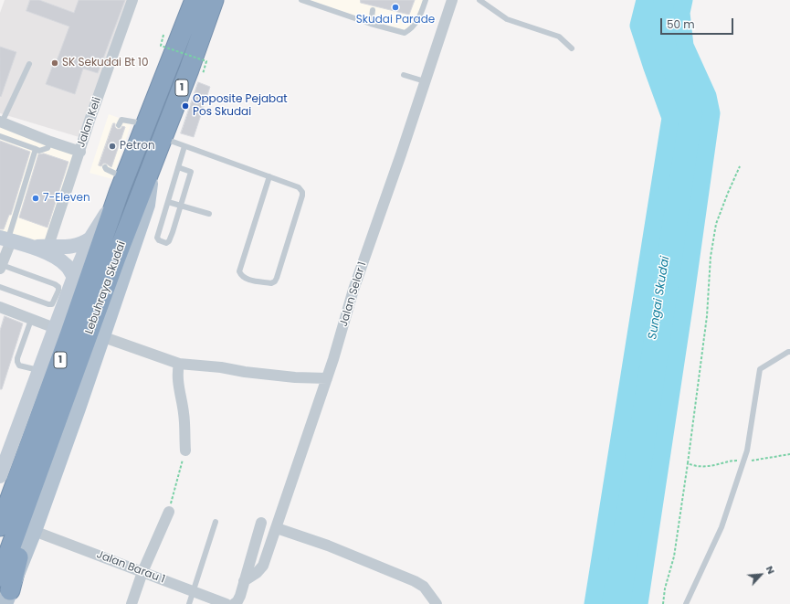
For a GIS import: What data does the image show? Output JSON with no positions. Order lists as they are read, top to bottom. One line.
{"streets":{"highway":["1","Lebuhraya Skudai"],"street":["Jalan Keli","Jalan Selar 1","Jalan Barau 1"]},"water":["Sungai Skudai"],"places":["Skudai Parade","SK Sekudai Bt 10","Opposite Pejabat Pos Skudai","Petron","7-Eleven"],"scale_bar":"50 m","north":"top right"}
